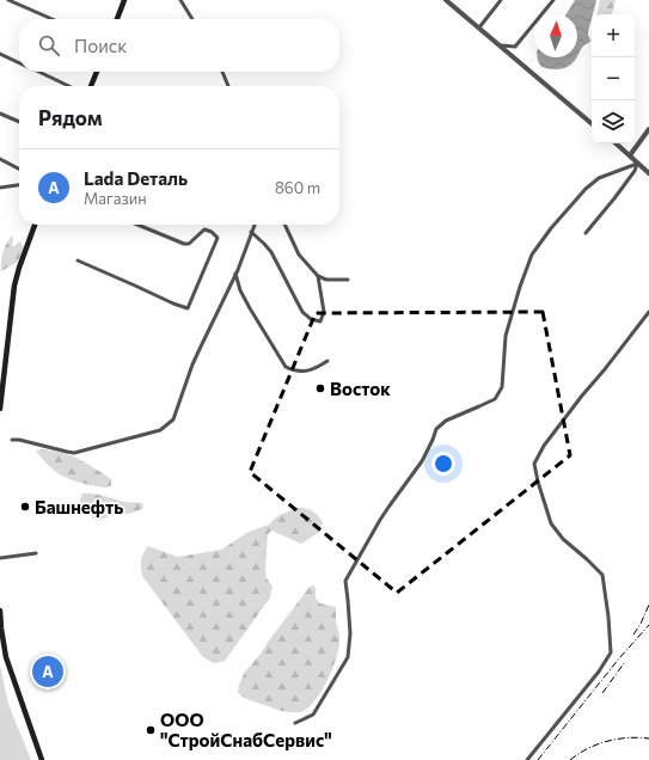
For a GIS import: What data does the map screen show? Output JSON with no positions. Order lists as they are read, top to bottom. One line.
{"places":["Восток","Башнефть","ООО \"СтройСнабСервис\""],"north":"top","page":{"map_buttons":["+","−"],"search":"Поиск","heading":"Рядом","list":[{"mark":"A","name":"Lada Dеталь","note":"Магазин","value":"860 m"}],"pins":"A"}}
